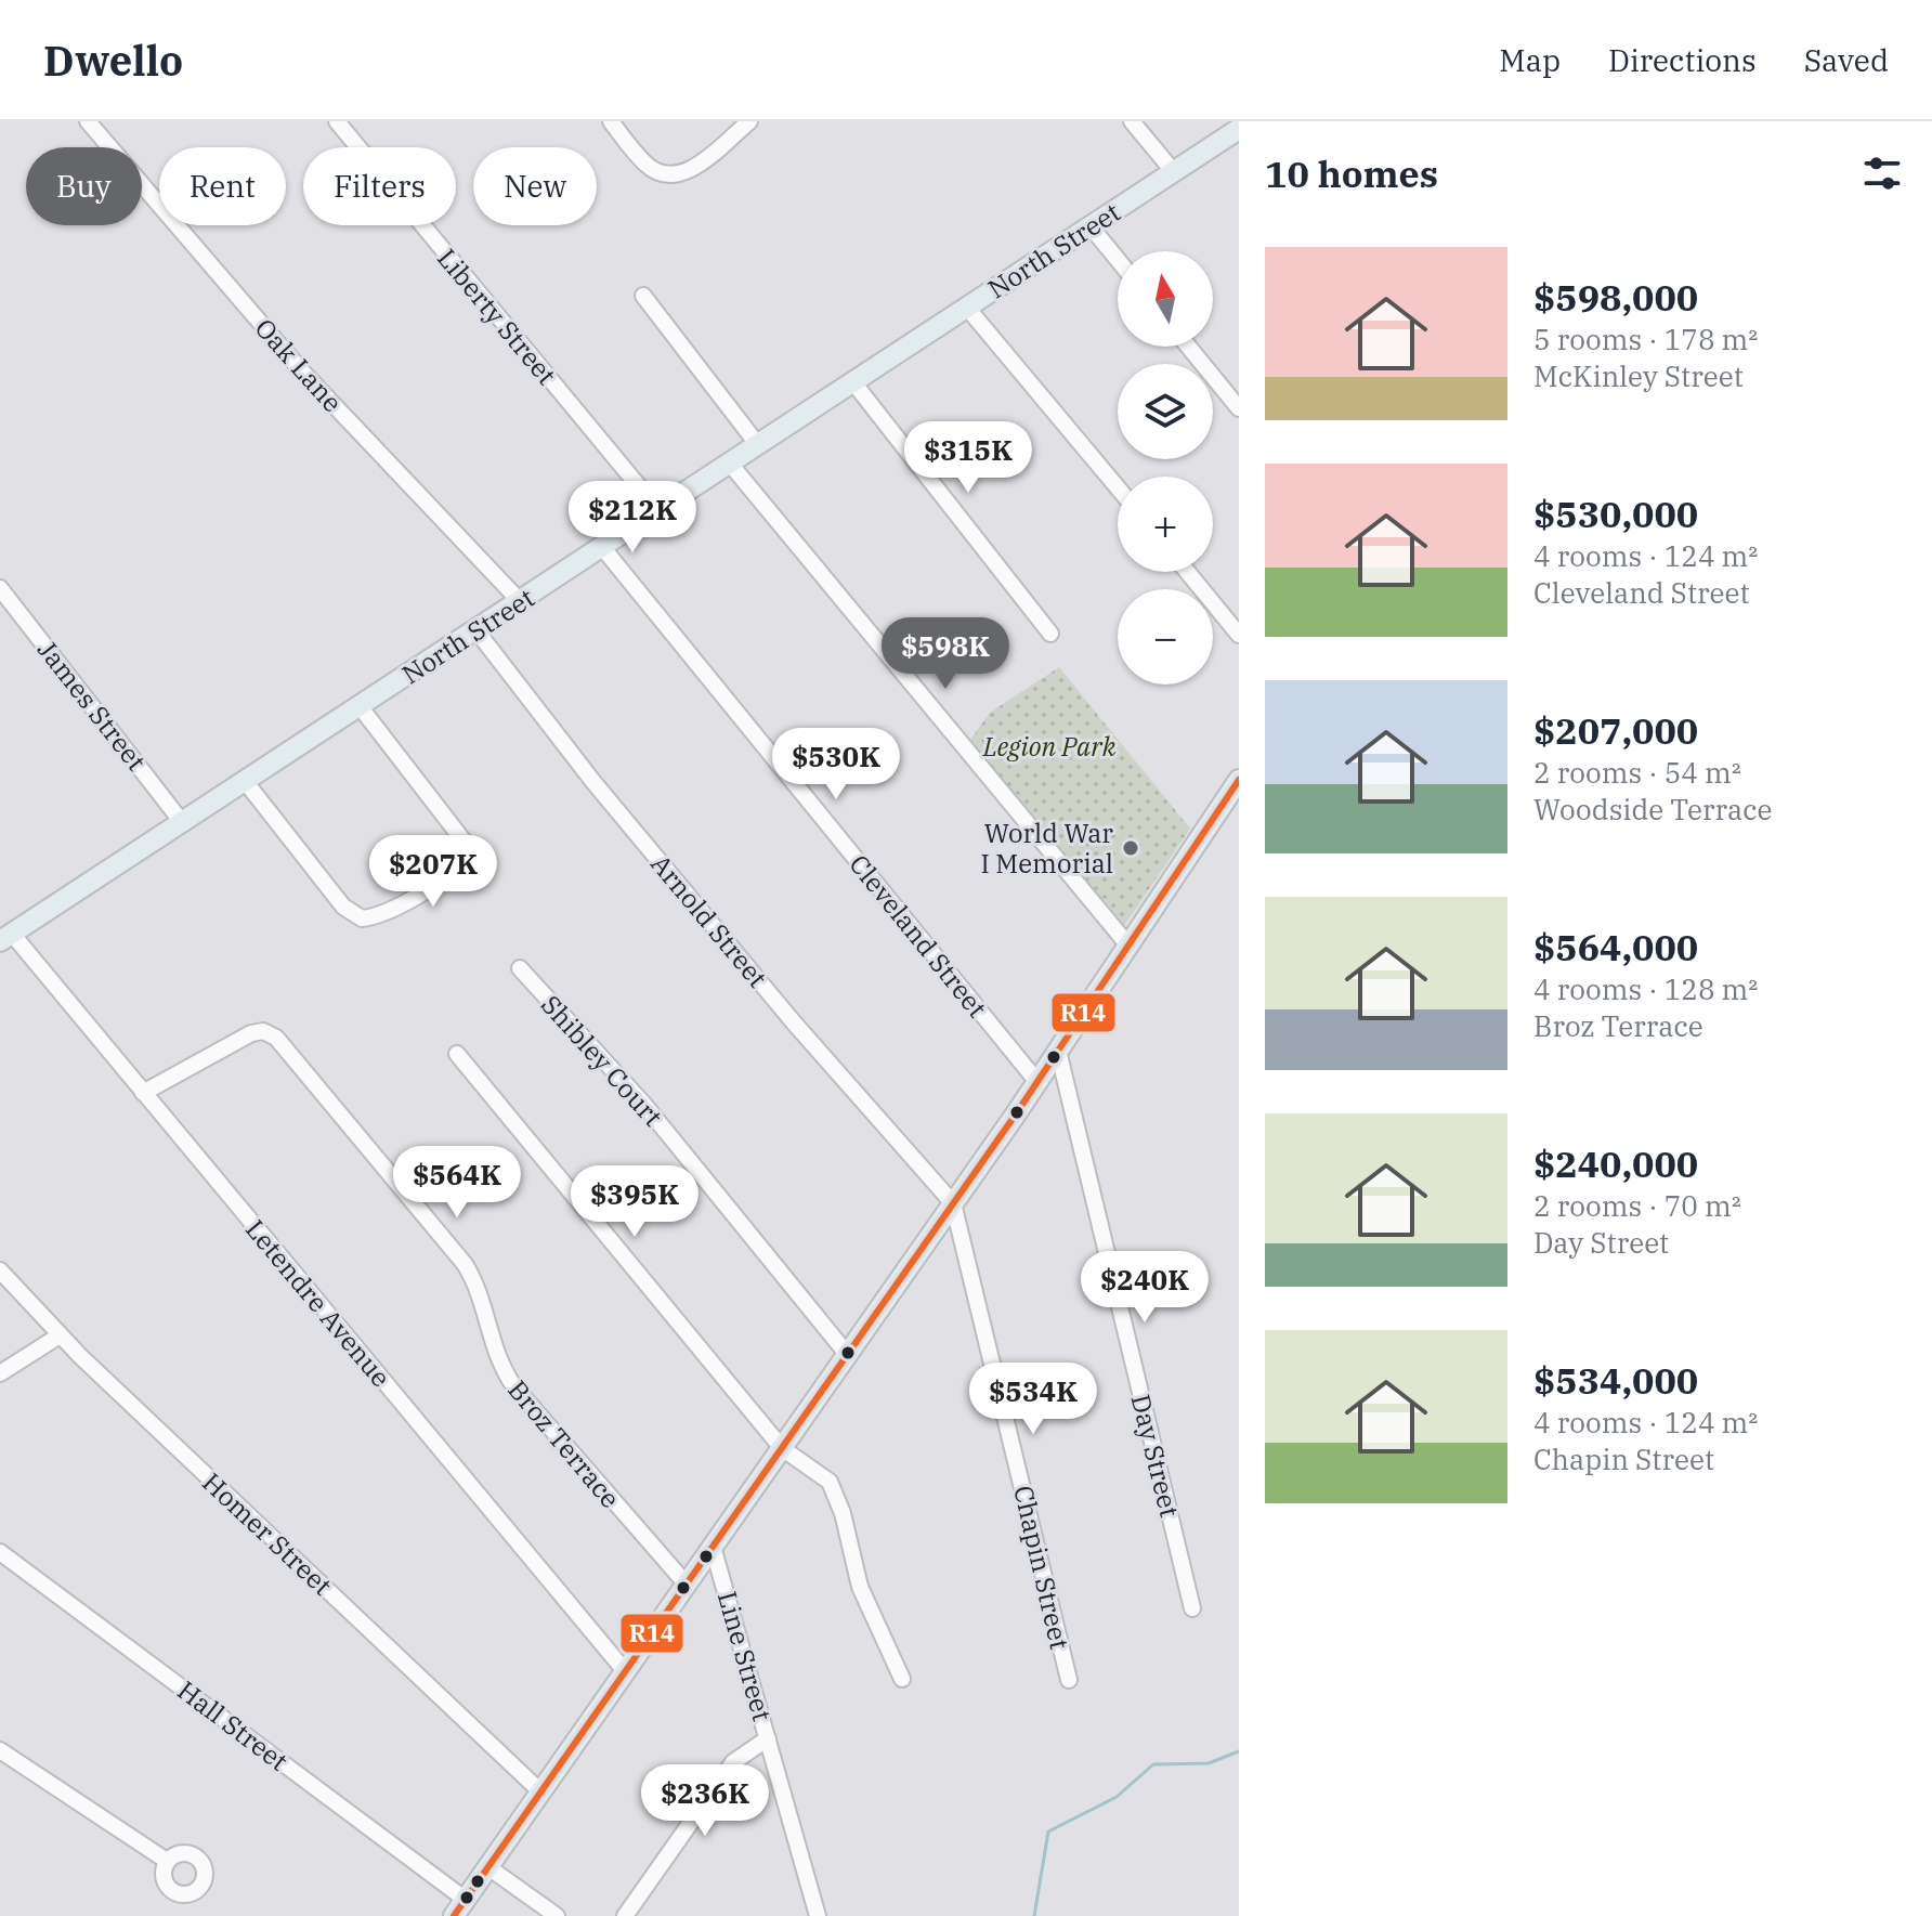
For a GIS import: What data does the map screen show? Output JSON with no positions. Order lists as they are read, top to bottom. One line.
{"streets":{"main road":["North Street"],"street":["Liberty Street","Oak Lane","James Street","Arnold Street","Cleveland Street","Shibley Court","Letendre Avenue","Broz Terrace","Day Street","Homer Street","Chapin Street","Line Street","Hall Street"]},"crossings":[["North Street","Liberty Street"],["North Street","Oak Lane"],["North Street","James Street"],["North Street","Arnold Street"],["North Street","Cleveland Street"],["North Street","Letendre Avenue"],["Arnold Street","Chapin Street"],["Letendre Avenue","Broz Terrace"]],"parks":["Legion Park"],"places":["World War I Memorial"],"lines":["transit line R14"],"north":"top","page":{"header":"Dwello","nav":["Map","Directions","Saved"],"heading":"10 homes","chip":["Buy","Rent","Filters","New"],"list":[{"name":"$598,000","note":"5 rooms · 178 m² · McKinley Street"},{"name":"$530,000","note":"4 rooms · 124 m² · Cleveland Street"},{"name":"$207,000","note":"2 rooms · 54 m² · Woodside Terrace"},{"name":"$564,000","note":"4 rooms · 128 m² · Broz Terrace"},{"name":"$240,000","note":"2 rooms · 70 m² · Day Street"},{"name":"$534,000","note":"4 rooms · 124 m² · Chapin Street"}],"map_buttons":["+","−"],"price":["$315K","$212K","$598K","$530K","$207K","$564K","$395K","$240K","$534K","$236K"]}}
